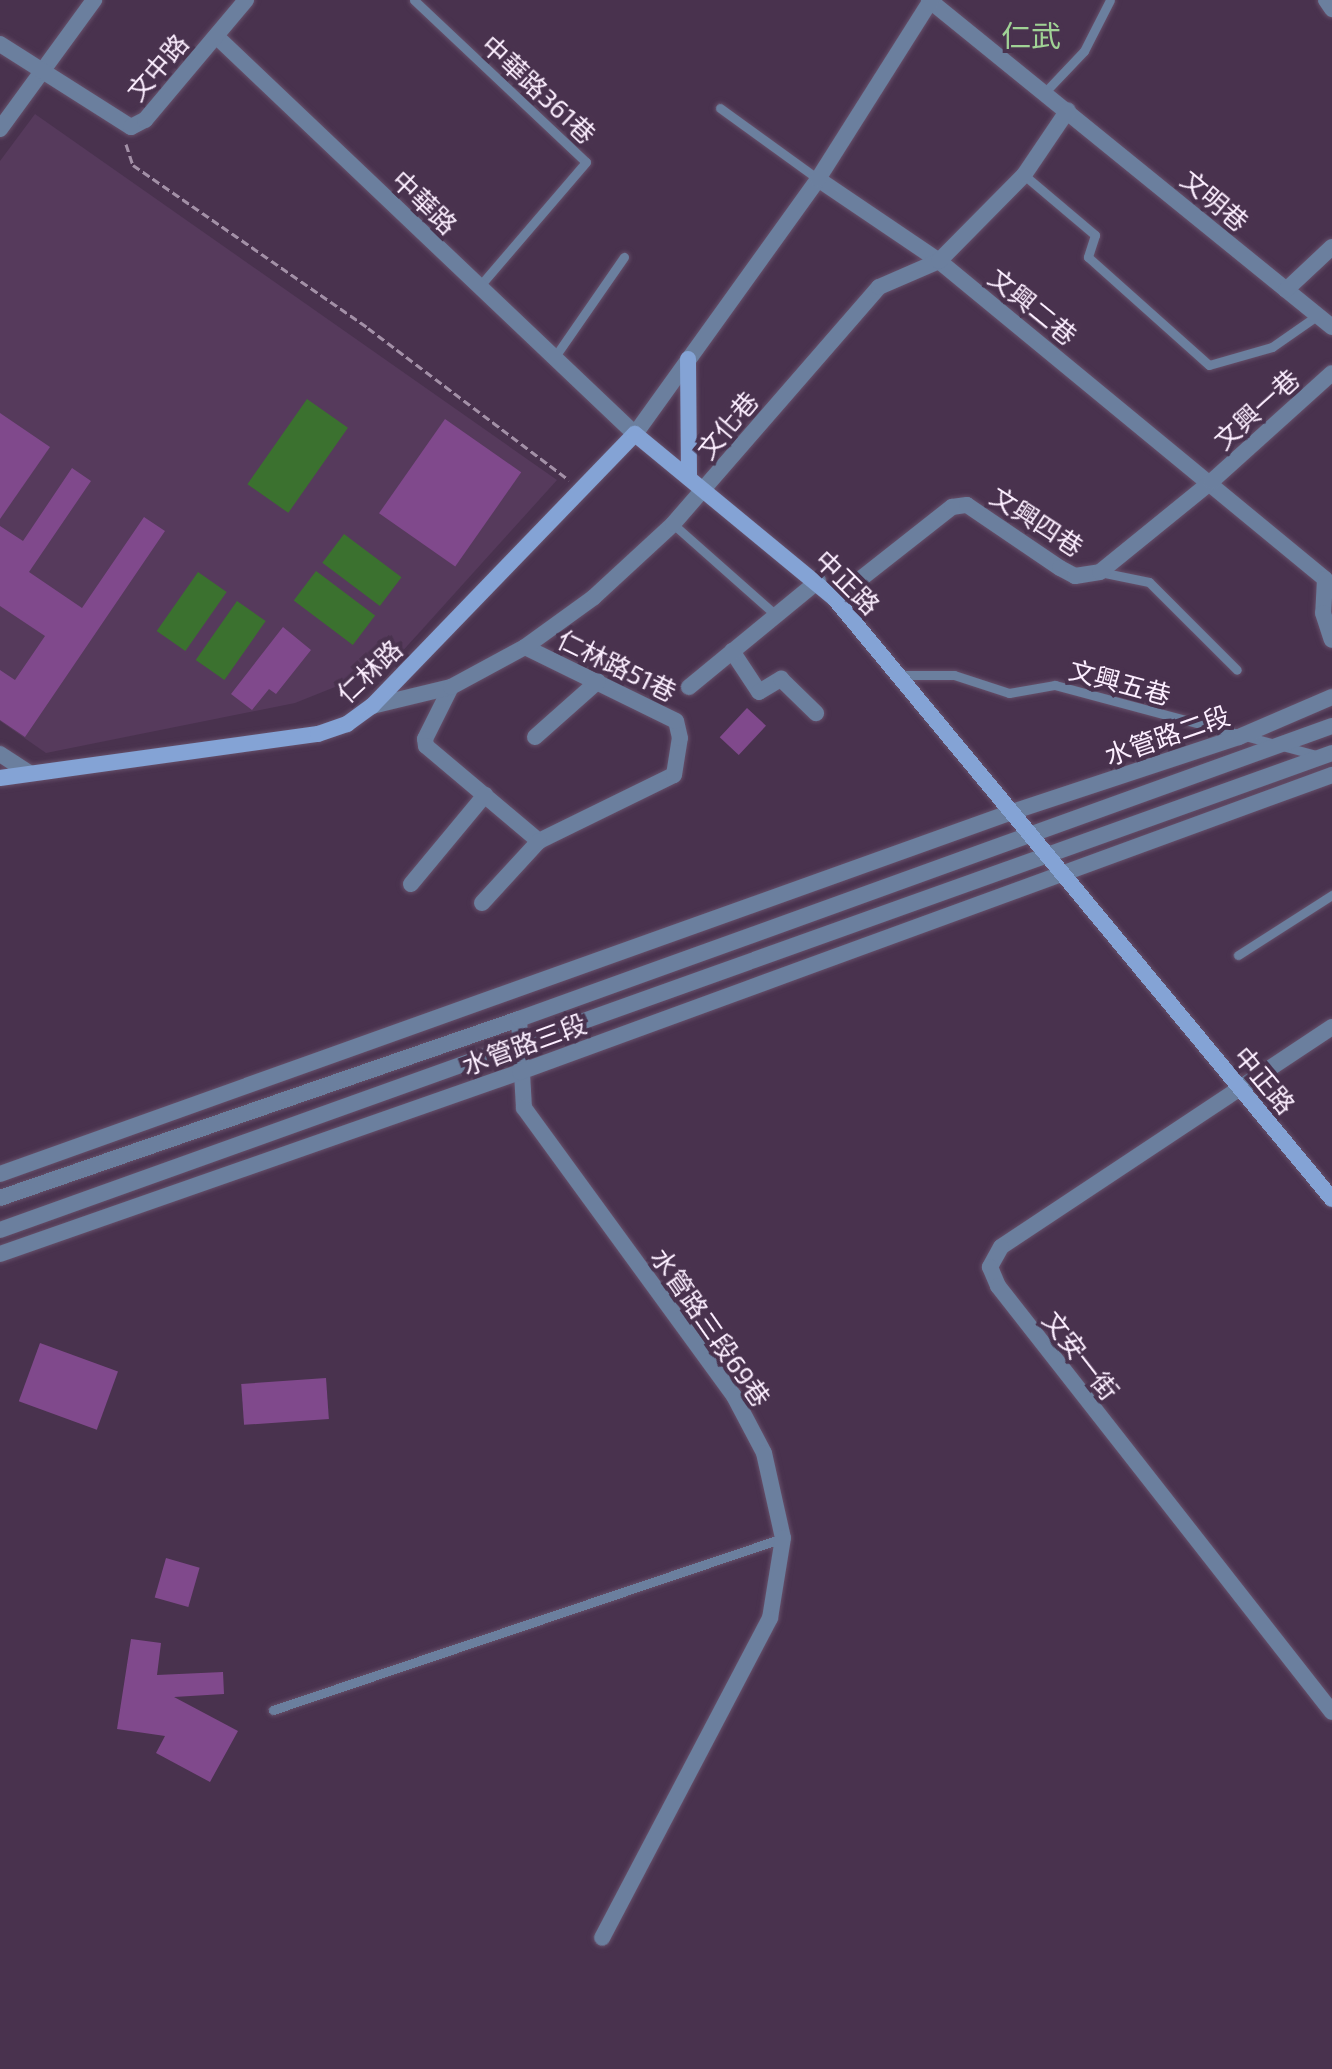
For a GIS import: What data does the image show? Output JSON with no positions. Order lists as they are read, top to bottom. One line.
{"streets":{"main road":["中正路","仁林路"],"street":["文中路","文明巷","中華路","文興二巷","文興一巷","文化巷","文興四巷","仁林路51巷","水管路二段","水管路三段","水管路三段69巷","文安一街"],"lane":["中華路361巷","文興五巷"]},"crossings":[["文中路","中華路"],["中華路361巷","中華路"],["文明巷","文化巷"],["中華路","中正路"],["中華路","仁林路"],["文興二巷","文興一巷"],["文興二巷","文化巷"],["文興二巷","文興四巷"],["文興一巷","文興四巷"],["文化巷","中正路"],["文化巷","仁林路51巷"],["文化巷","仁林路"],["文興四巷","中正路"],["中正路","仁林路"],["中正路","文興五巷"],["中正路","水管路二段"],["中正路","水管路三段"],["中正路","文安一街"],["文興五巷","水管路二段"],["水管路二段","水管路三段"],["水管路三段","水管路三段69巷"]],"districts":["仁武"]}
